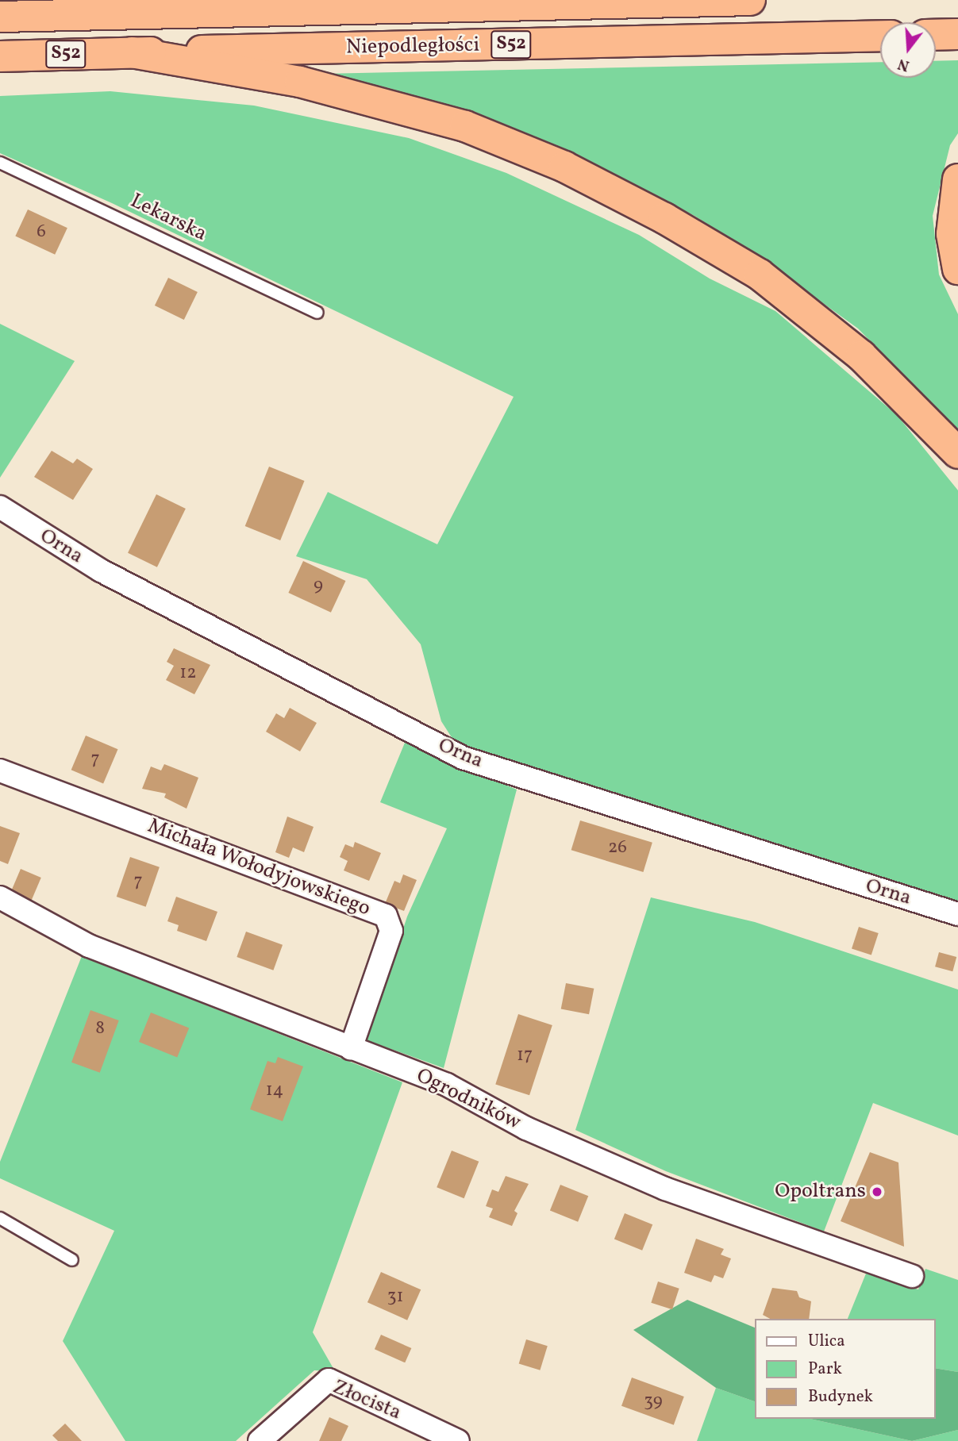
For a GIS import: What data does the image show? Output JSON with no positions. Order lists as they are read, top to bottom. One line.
{"streets":{"highway":["S52","Niepodległości"],"street":["Orna","Michała Wołodyjowskiego","Ogrodników","Złocista"],"lane":["Lekarska"]},"crossings":[["Michała Wołodyjowskiego","Ogrodników"]],"places":["Opoltrans"],"house_numbers":["6","9","12","7","26","7","8","17","14","31","39"],"legend":["Ulica","Park","Budynek"],"north":"bottom"}
